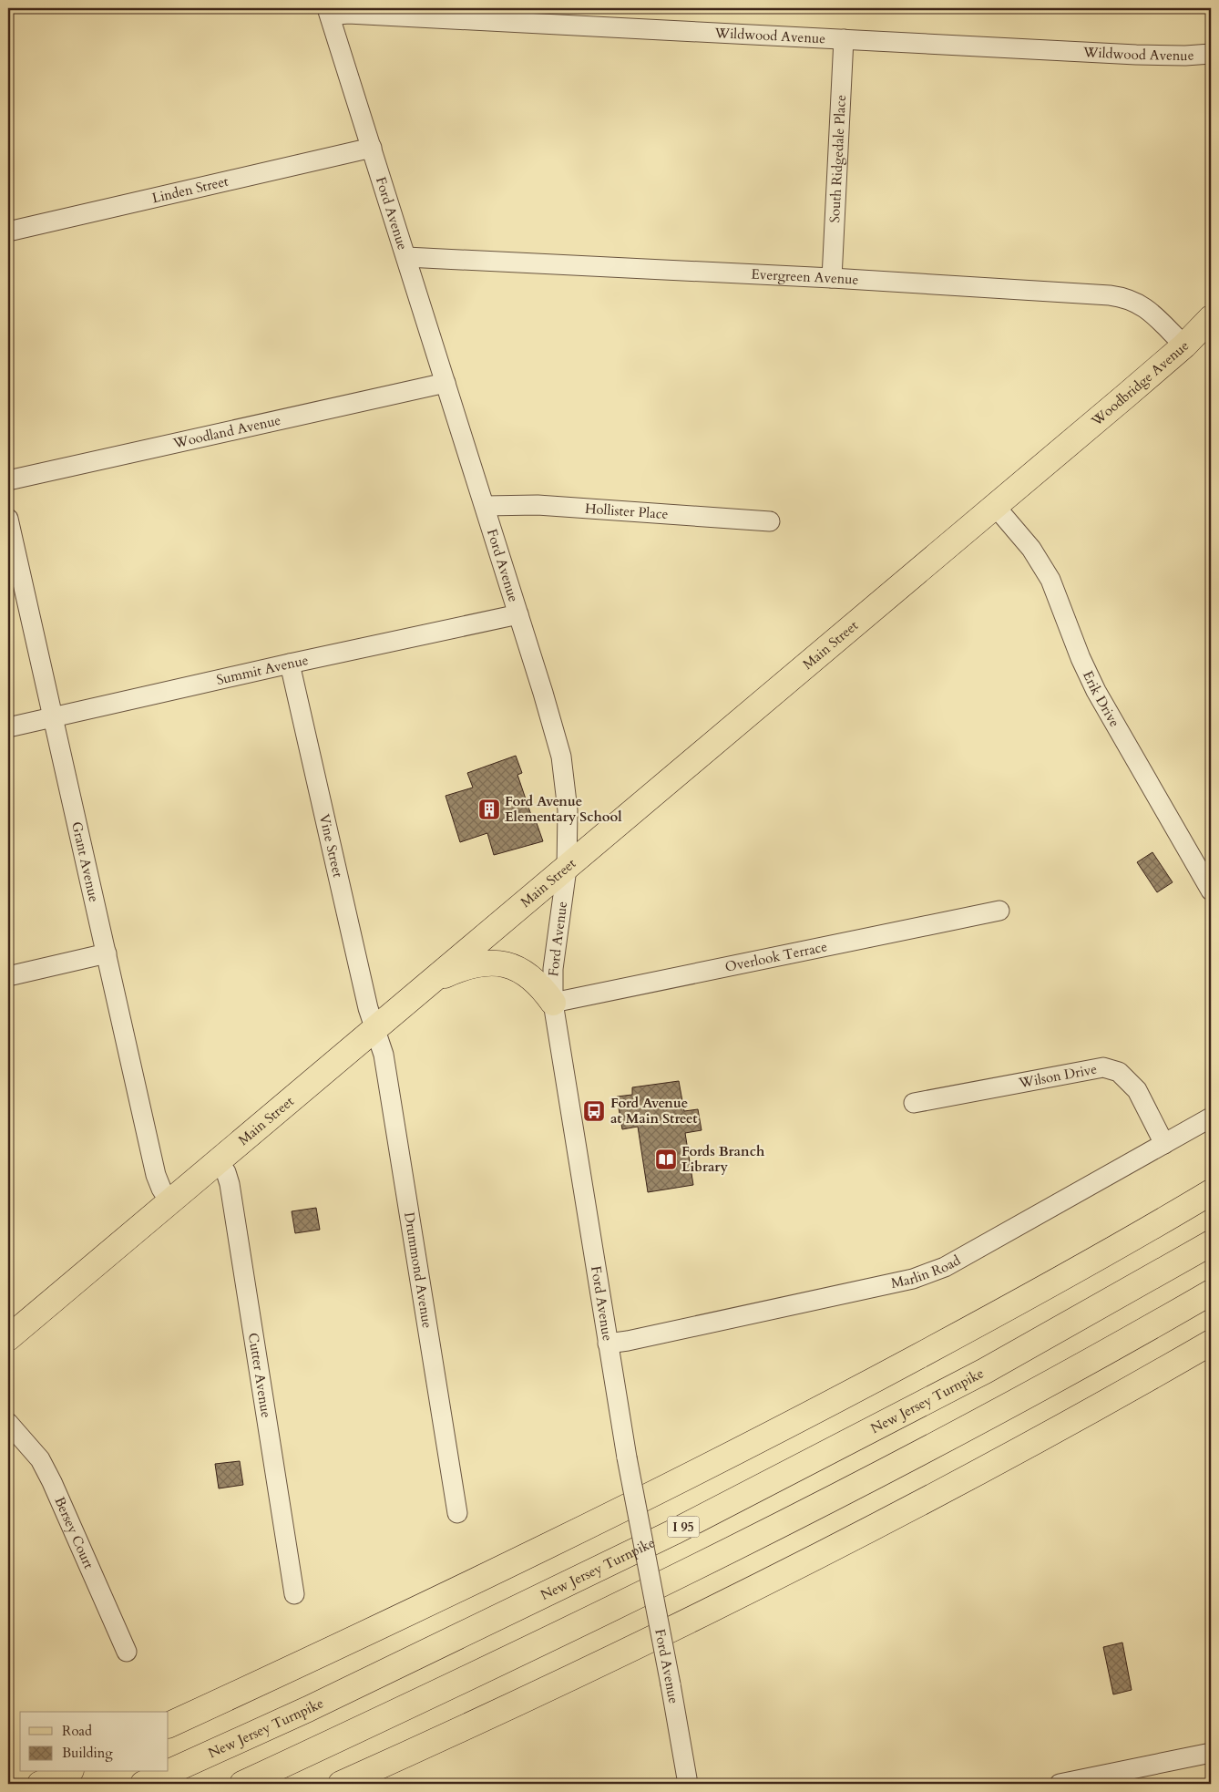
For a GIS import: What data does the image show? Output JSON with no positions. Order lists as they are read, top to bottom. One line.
{"streets":{"main road":["Woodbridge Avenue","Main Street","New Jersey Turnpike","I 95"],"street":["Wildwood Avenue","South Ridgedale Place","Linden Street","Ford Avenue","Evergreen Avenue","Woodland Avenue","Hollister Place","Summit Avenue","Erik Drive","Vine Street","Grant Avenue","Overlook Terrace","Wilson Drive","Drummond Avenue","Marlin Road","Cutter Avenue","Bersey Court"]},"crossings":[["Wildwood Avenue","South Ridgedale Place"],["Wildwood Avenue","Ford Avenue"],["South Ridgedale Place","Evergreen Avenue"],["Linden Street","Ford Avenue"],["Ford Avenue","Evergreen Avenue"],["Ford Avenue","Woodland Avenue"],["Ford Avenue","Hollister Place"],["Ford Avenue","Main Street"],["Ford Avenue","Summit Avenue"],["Ford Avenue","Overlook Terrace"],["Ford Avenue","Marlin Road"],["Evergreen Avenue","Woodbridge Avenue"],["Woodbridge Avenue","Main Street"],["Main Street","Erik Drive"],["Main Street","Vine Street"],["Main Street","Grant Avenue"],["Main Street","Drummond Avenue"],["Main Street","Cutter Avenue"],["Summit Avenue","Vine Street"],["Summit Avenue","Grant Avenue"],["Vine Street","Drummond Avenue"],["Wilson Drive","Marlin Road"]],"places":{"building":["Ford Avenue Elementary School"],"bus stop":["Ford Avenue at Main Street"],"library":["Fords Branch Library"]},"legend":["Road","Building"]}
